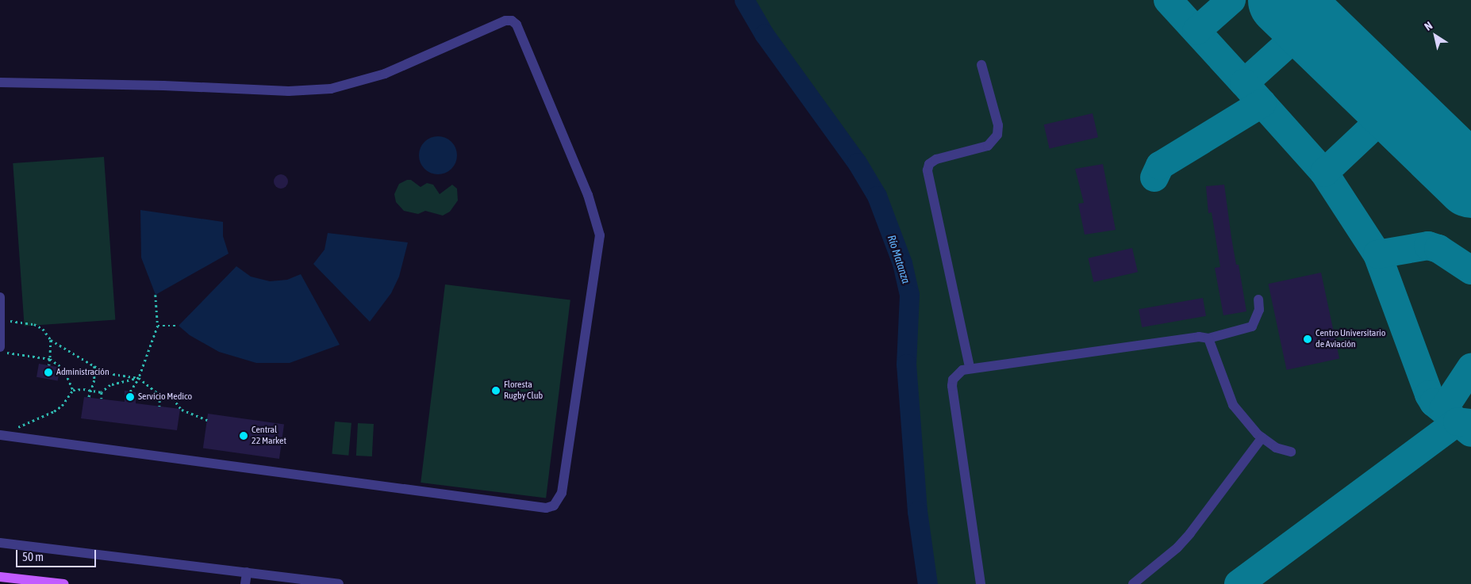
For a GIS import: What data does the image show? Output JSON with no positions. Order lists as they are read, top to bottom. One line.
{"water":["Río Matanza"],"places":["Centro Universitario de Aviación","Administración","Floresta Rugby Club","Servicio Medico","Central 22 Market"],"scale_bar":"50 m","north":"top left"}
